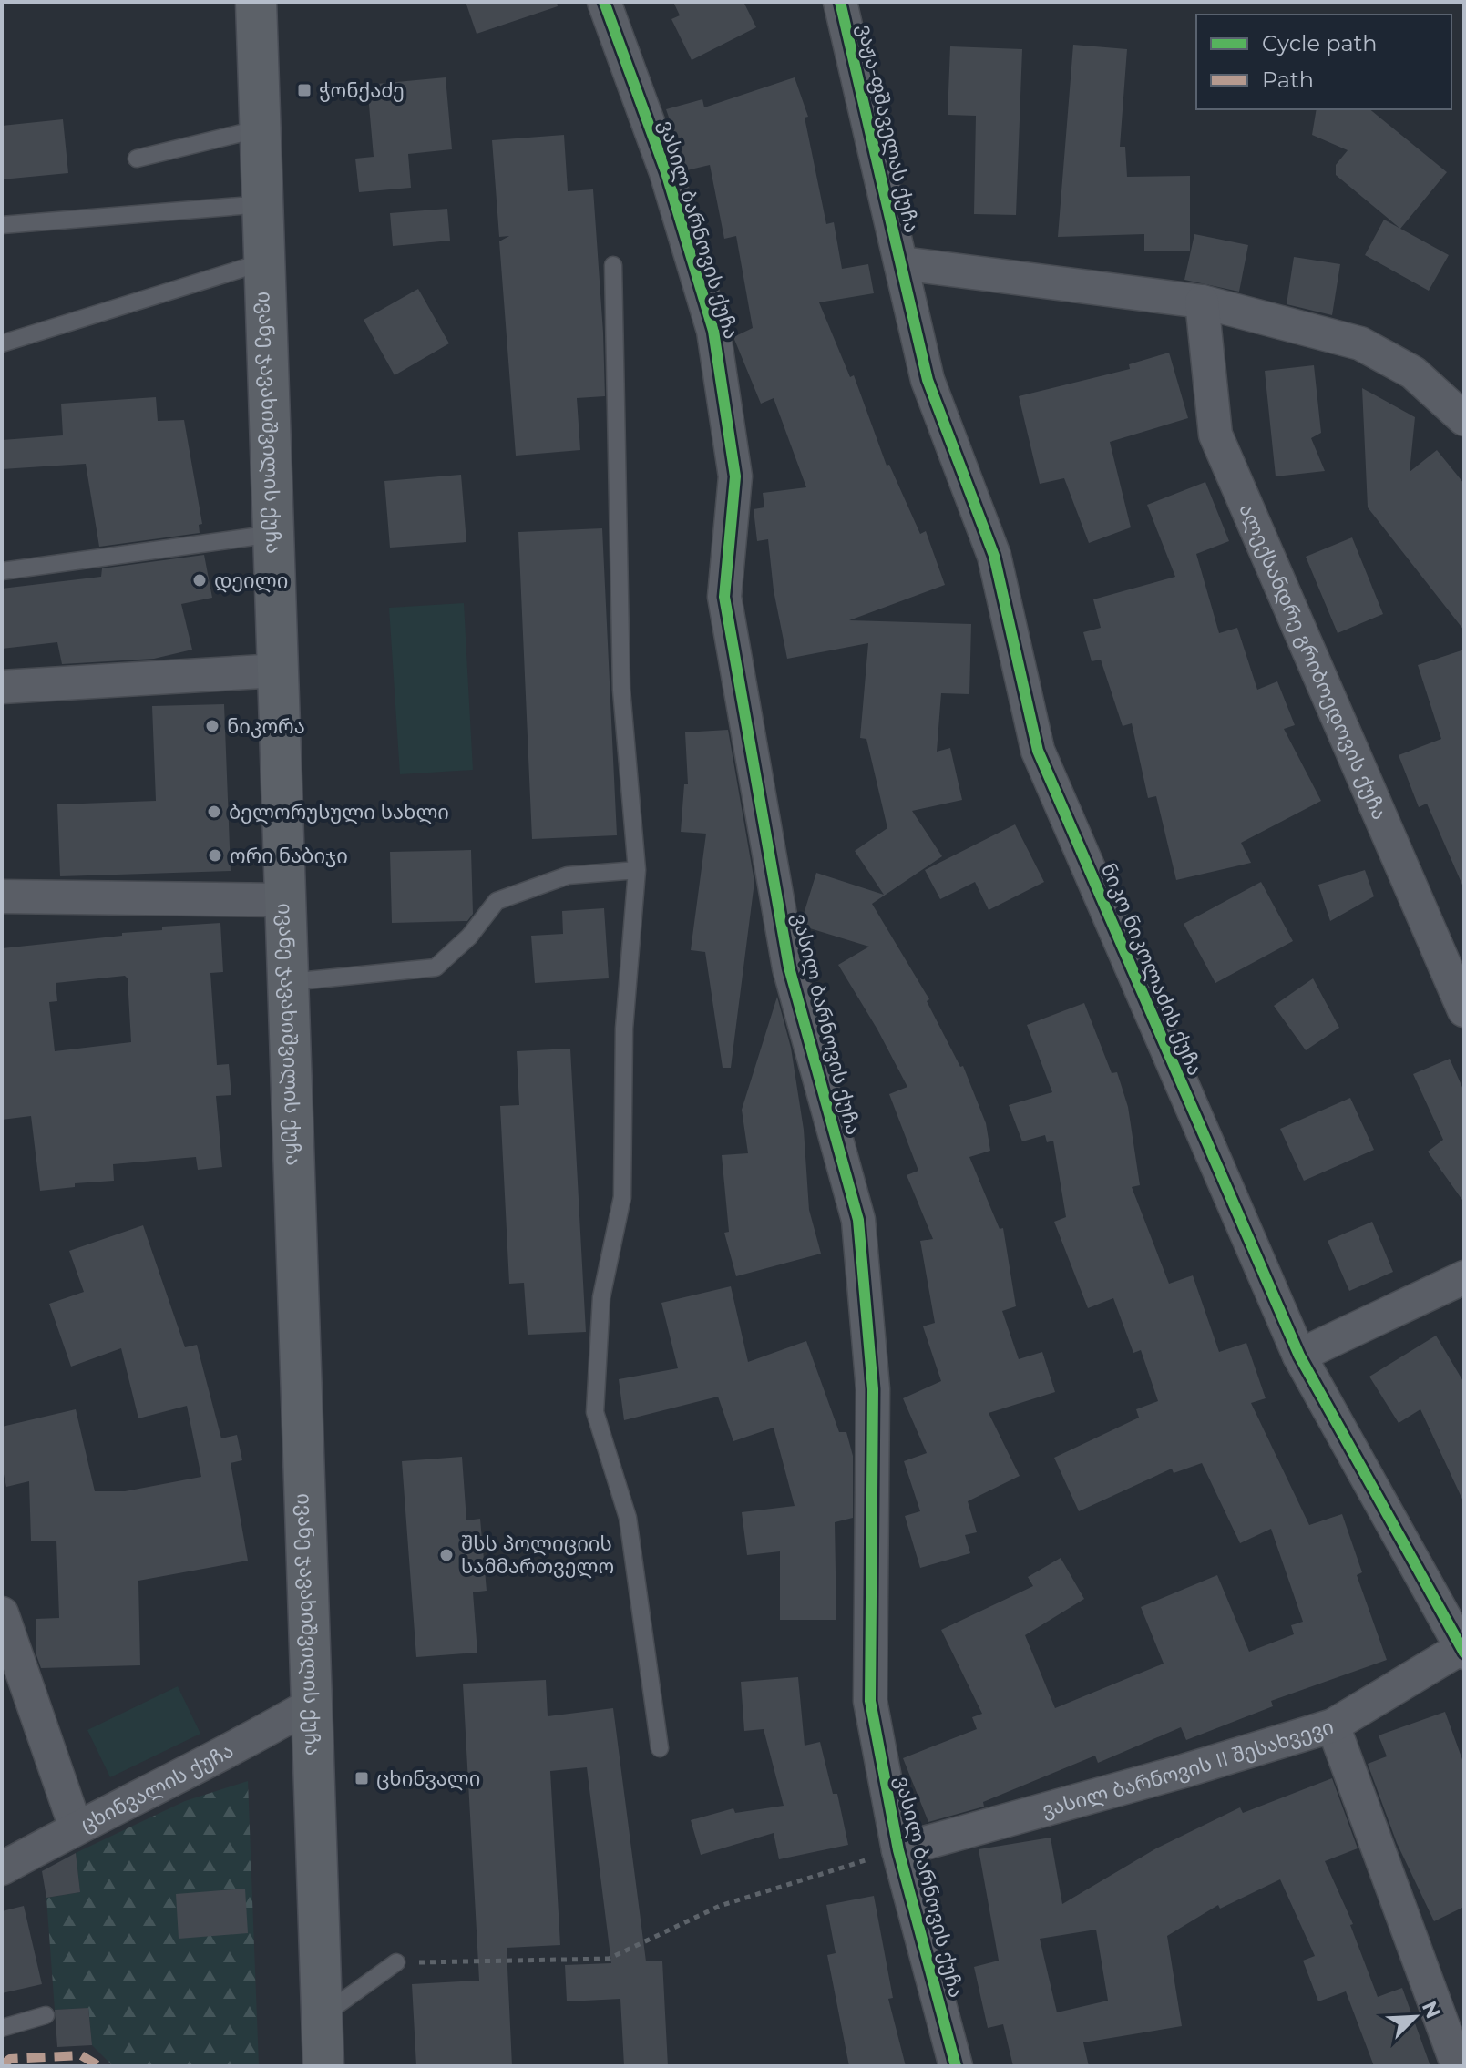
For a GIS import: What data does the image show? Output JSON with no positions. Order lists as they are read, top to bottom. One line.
{"streets":{"main road":["ივანე ჯავახიშვილის ქუჩა"],"street":["ვაჟა-ფშაველას ქუჩა","ვასილ ბარნოვის ქუჩა","ალექსანდრე გრიბოედოვის ქუჩა","ნიკო ნიკოლაძის ქუჩა","ვასილ ბარნოვის II შესახვევი","ცხინვალის ქუჩა"]},"crossings":[["ვაჟა-ფშაველას ქუჩა","ალექსანდრე გრიბოედოვის ქუჩა"],["ვაჟა-ფშაველას ქუჩა","ნიკო ნიკოლაძის ქუჩა"],["ვასილ ბარნოვის ქუჩა","ვასილ ბარნოვის II შესახვევი"],["ივანე ჯავახიშვილის ქუჩა","ცხინვალის ქუჩა"],["ნიკო ნიკოლაძის ქუჩა","ვასილ ბარნოვის II შესახვევი"]],"places":{"transit":["ჭონქაძე","ცხინვალი"],"other":["დეილი","ნიკორა","ბელორუსული სახლი","ორი ნაბიჯი","შსს პოლიციის სამმართველო"]},"legend":["Cycle path","Path"],"north":"top right"}
